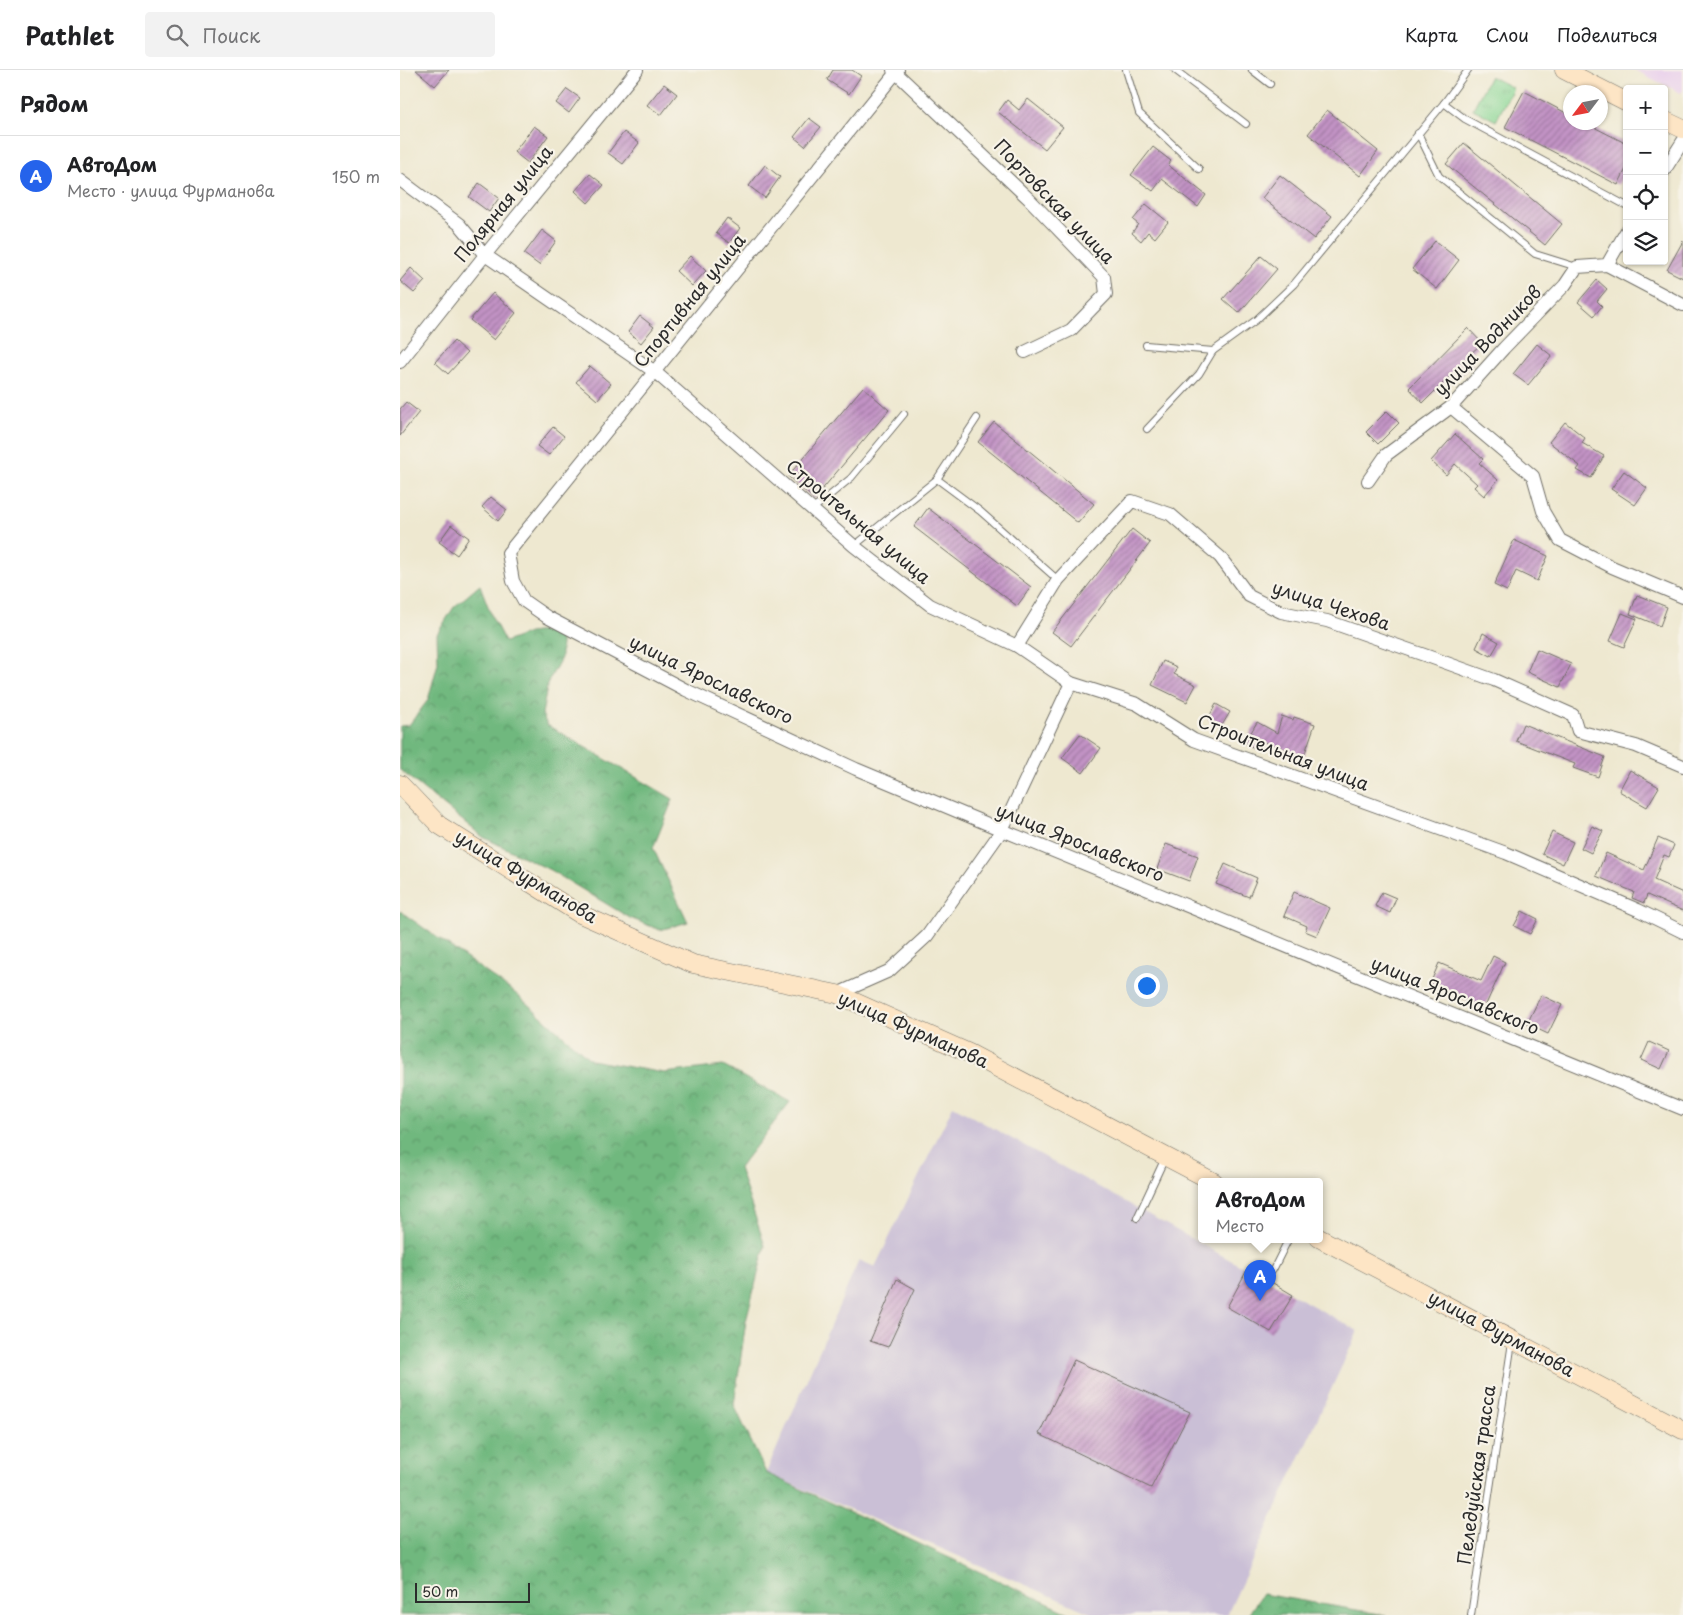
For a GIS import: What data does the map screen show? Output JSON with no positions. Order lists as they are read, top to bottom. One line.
{"streets":{"main road":["улица Фурманова"],"street":["Портовская улица","Полярная улица","Спортивная улица","улица Водников","Строительная улица","улица Чехова","улица Ярославского"],"lane":["Пеледуйская трасса"]},"crossings":[["Портовская улица","Спортивная улица"],["Полярная улица","Строительная улица"],["Спортивная улица","Строительная улица"],["Спортивная улица","улица Ярославского"],["Строительная улица","улица Чехова"],["улица Фурманова","Пеледуйская трасса"]],"scale_bar":"50 m","north":"bottom left","page":{"header":"Pathlet","search":"Поиск","nav":["Карта","Слои","Поделиться"],"heading":"Рядом","map_buttons":["+","−"],"list":[{"mark":"A","name":"АвтоДом","note":"Место · улица Фурманова","value":"150 m"}],"popup":["АвтоДом","Место"],"pins":"A","scale":"50 m"}}
